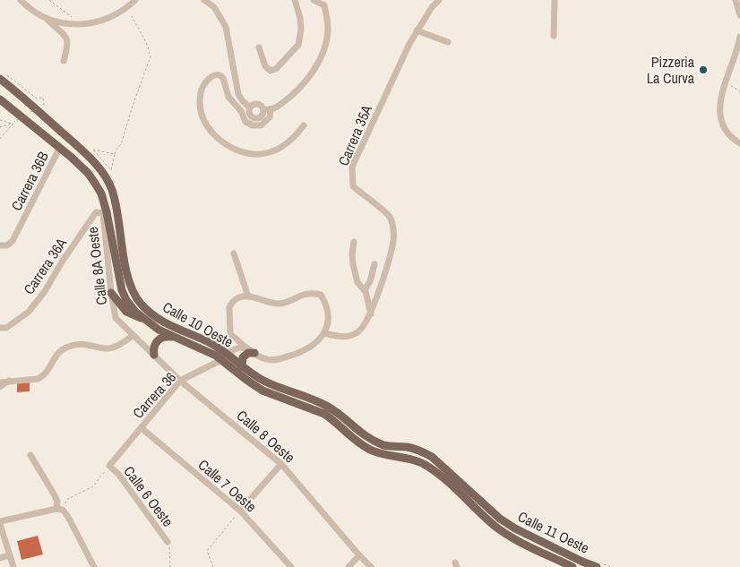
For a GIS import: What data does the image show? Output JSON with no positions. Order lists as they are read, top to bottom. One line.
{"streets":{"main road":["Calle 10 Oeste","Calle 11 Oeste"],"street":["Carrera 35A","Carrera 36B","Carrera 36A","Calle 8A Oeste","Carrera 36","Calle 8 Oeste","Calle 7 Oeste","Calle 6 Oeste"]},"crossings":[["Carrera 36B","Calle 10 Oeste"],["Carrera 36A","Calle 8A Oeste"],["Calle 8A Oeste","Calle 8 Oeste"],["Calle 10 Oeste","Carrera 36"],["Calle 10 Oeste","Calle 11 Oeste"],["Carrera 36","Calle 8 Oeste"],["Carrera 36","Calle 7 Oeste"],["Carrera 36","Calle 6 Oeste"]],"places":["Pizzeria La Curva"]}
